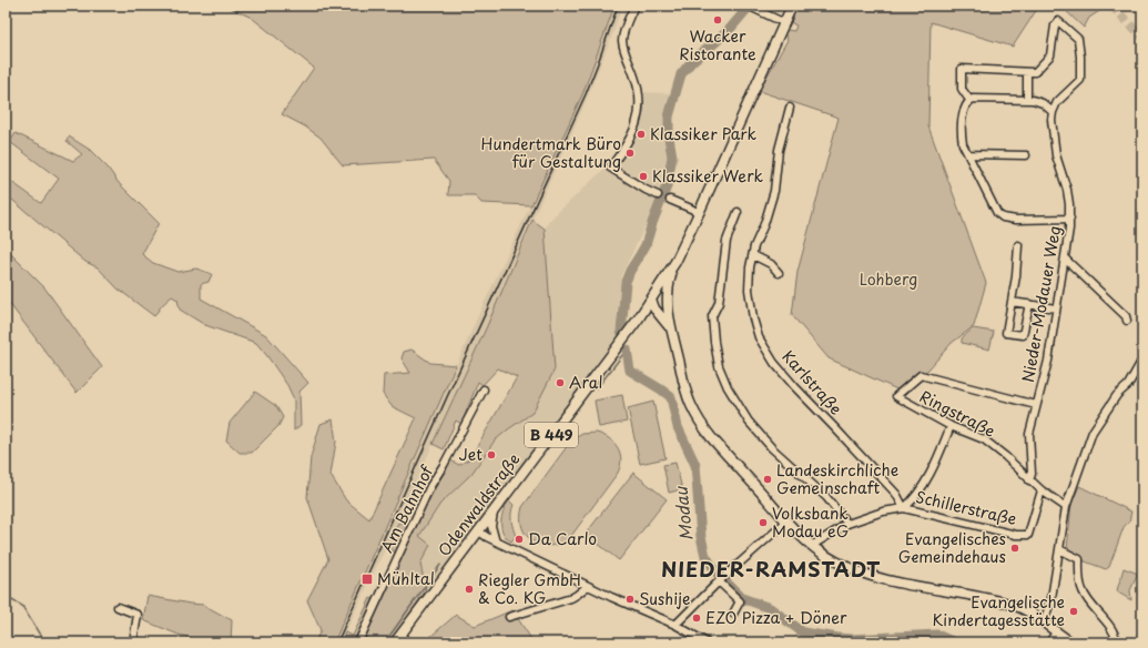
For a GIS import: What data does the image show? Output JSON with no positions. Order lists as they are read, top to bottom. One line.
{"streets":{"main road":["B 449","Odenwaldstraße"],"street":["Nieder-Modauer Weg","Karlstraße","Ringstraße","Schillerstraße","Am Bahnhof"]},"crossings":[["Nieder-Modauer Weg","Ringstraße"],["Karlstraße","Schillerstraße"],["Ringstraße","Schillerstraße"],["B 449","Odenwaldstraße"]],"districts":["NIEDER-RAMSTADT"],"water":["Modau"],"parks":["Lohberg"],"places":{"other":["Wacker Ristorante","Klassiker Park","Hundertmark Büro für Gestaltung","Klassiker Werk","Aral","Jet","Landeskirchliche Gemeinschaft","Volksbank Modau eG","Da Carlo","Evangelisches Gemeindehaus","Riegler GmbH & Co. KG","Sushije","Evangelische Kindertagesstätte","EZO Pizza + Döner"],"transit":["Mühltal"]}}
